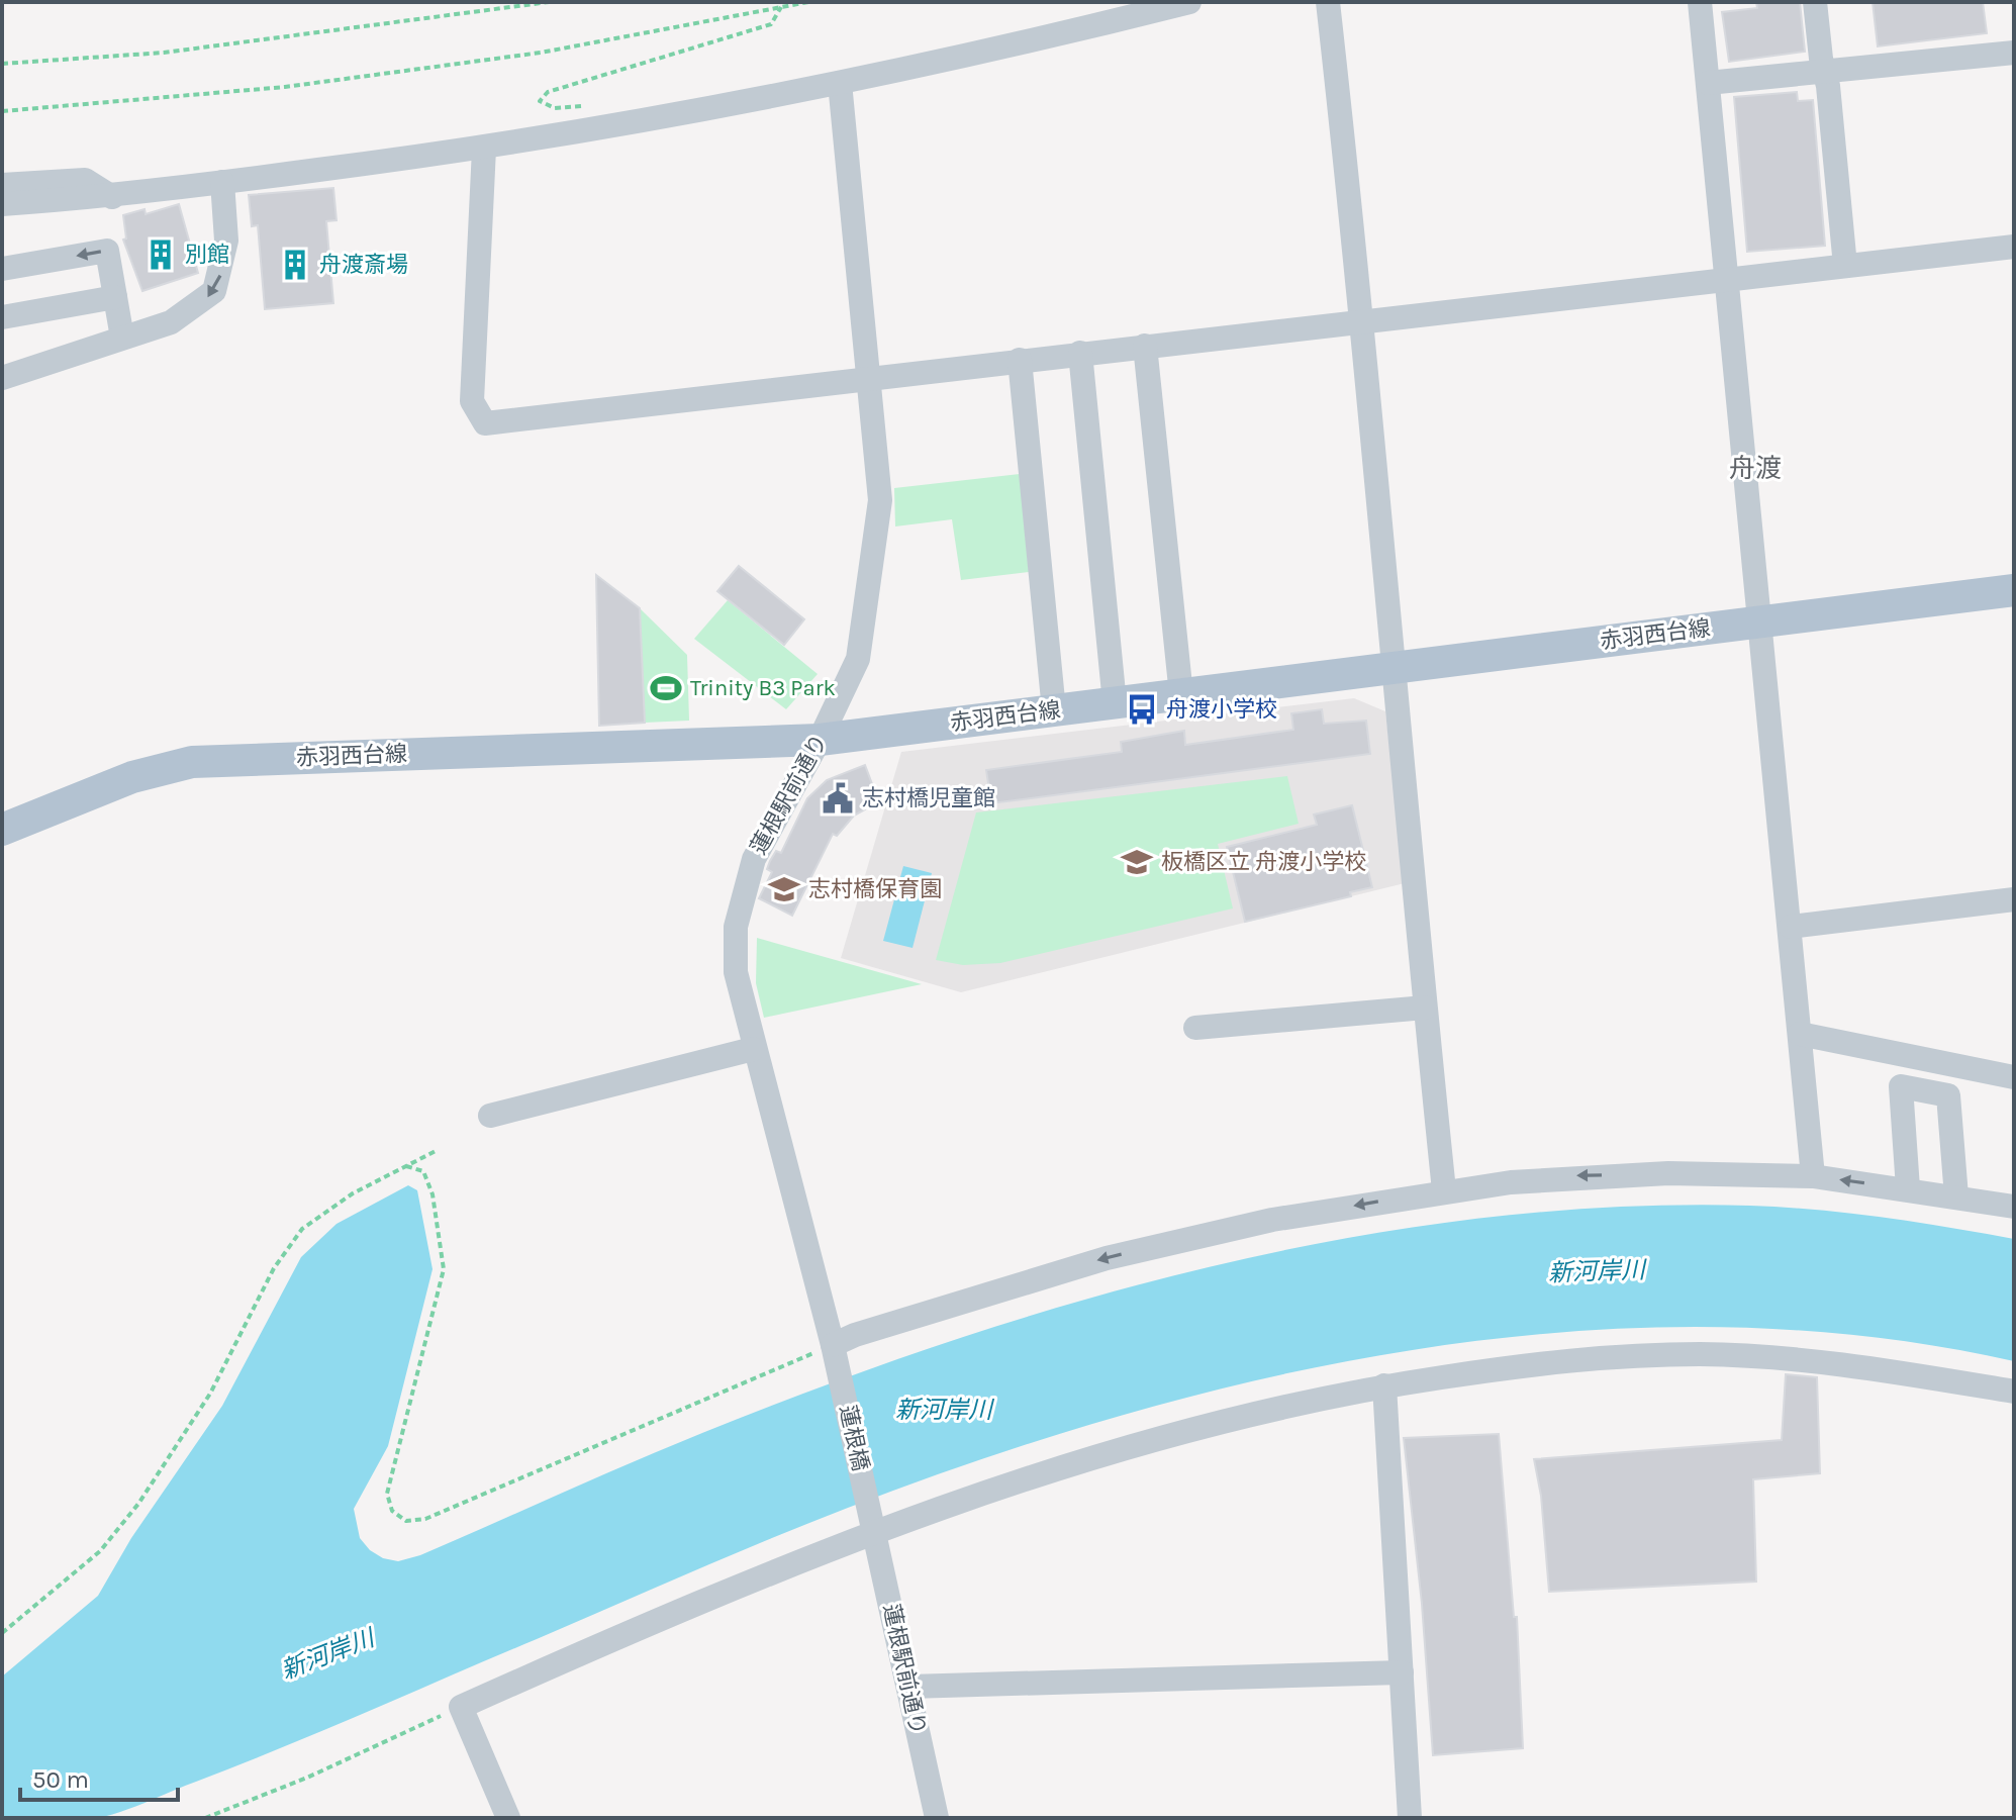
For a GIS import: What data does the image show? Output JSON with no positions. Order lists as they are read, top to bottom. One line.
{"streets":{"main road":["赤羽西台線"],"street":["蓮根駅前通り","蓮根橋"]},"crossings":[["赤羽西台線","蓮根駅前通り"],["蓮根駅前通り","蓮根橋"]],"districts":["舟渡"],"water":["新河岸川"],"places":{"building":["別館","舟渡斎場"],"sports":["Trinity B3 Park"],"bus stop":["舟渡小学校"],"public building":["志村橋児童館"],"school or university":["板橋区立 舟渡小学校","志村橋保育園"]},"scale_bar":"50 m"}
